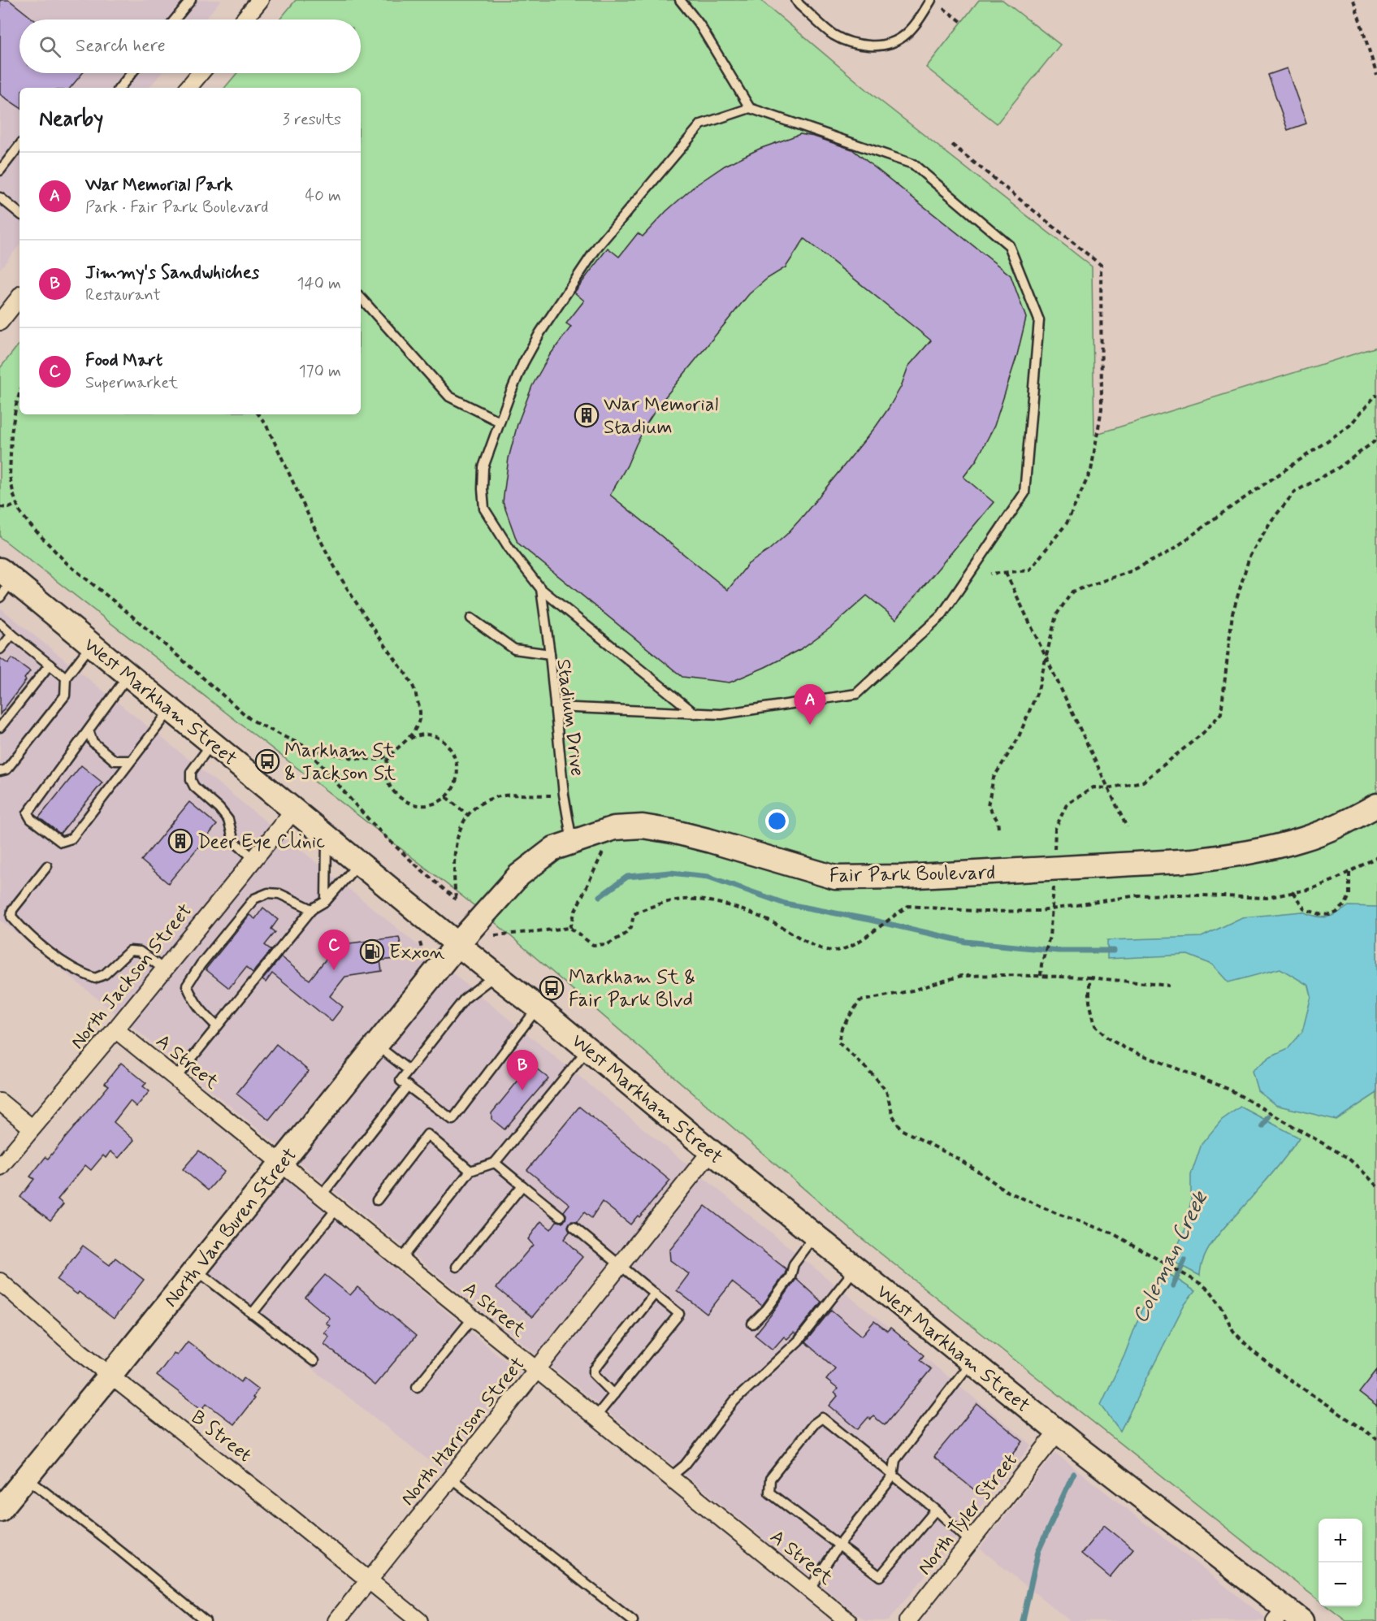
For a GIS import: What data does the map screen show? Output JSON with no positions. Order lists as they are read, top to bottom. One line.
{"streets":{"street":["West Markham Street","Fair Park Boulevard","North Jackson Street","A Street","North Van Buren Street","North Harrison Street","B Street","North Tyler Street"],"lane":["Stadium Drive"]},"crossings":[["West Markham Street","Fair Park Boulevard"],["West Markham Street","North Jackson Street"],["West Markham Street","North Van Buren Street"],["West Markham Street","North Harrison Street"],["West Markham Street","North Tyler Street"],["Stadium Drive","Fair Park Boulevard"],["Fair Park Boulevard","North Van Buren Street"],["North Jackson Street","A Street"],["A Street","North Van Buren Street"],["A Street","North Harrison Street"],["North Van Buren Street","B Street"],["North Harrison Street","B Street"]],"water":["Coleman Creek"],"places":{"building":["War Memorial Stadium","Deer Eye Clinic"],"bus stop":["Markham St & Jackson St","Markham St & Fair Park Blvd"],"fuel station":["Exxon"]},"page":{"search":"Search here","heading":["Nearby","3 results"],"list":[{"mark":"A","name":"War Memorial Park","note":"Park · Fair Park Boulevard","value":"40 m"},{"mark":"B","name":"Jimmy's Sandwhiches","note":"Restaurant","value":"140 m"},{"mark":"C","name":"Food Mart","note":"Supermarket","value":"170 m"}],"pins":["A","C","B"],"map_buttons":["+","−"]}}
